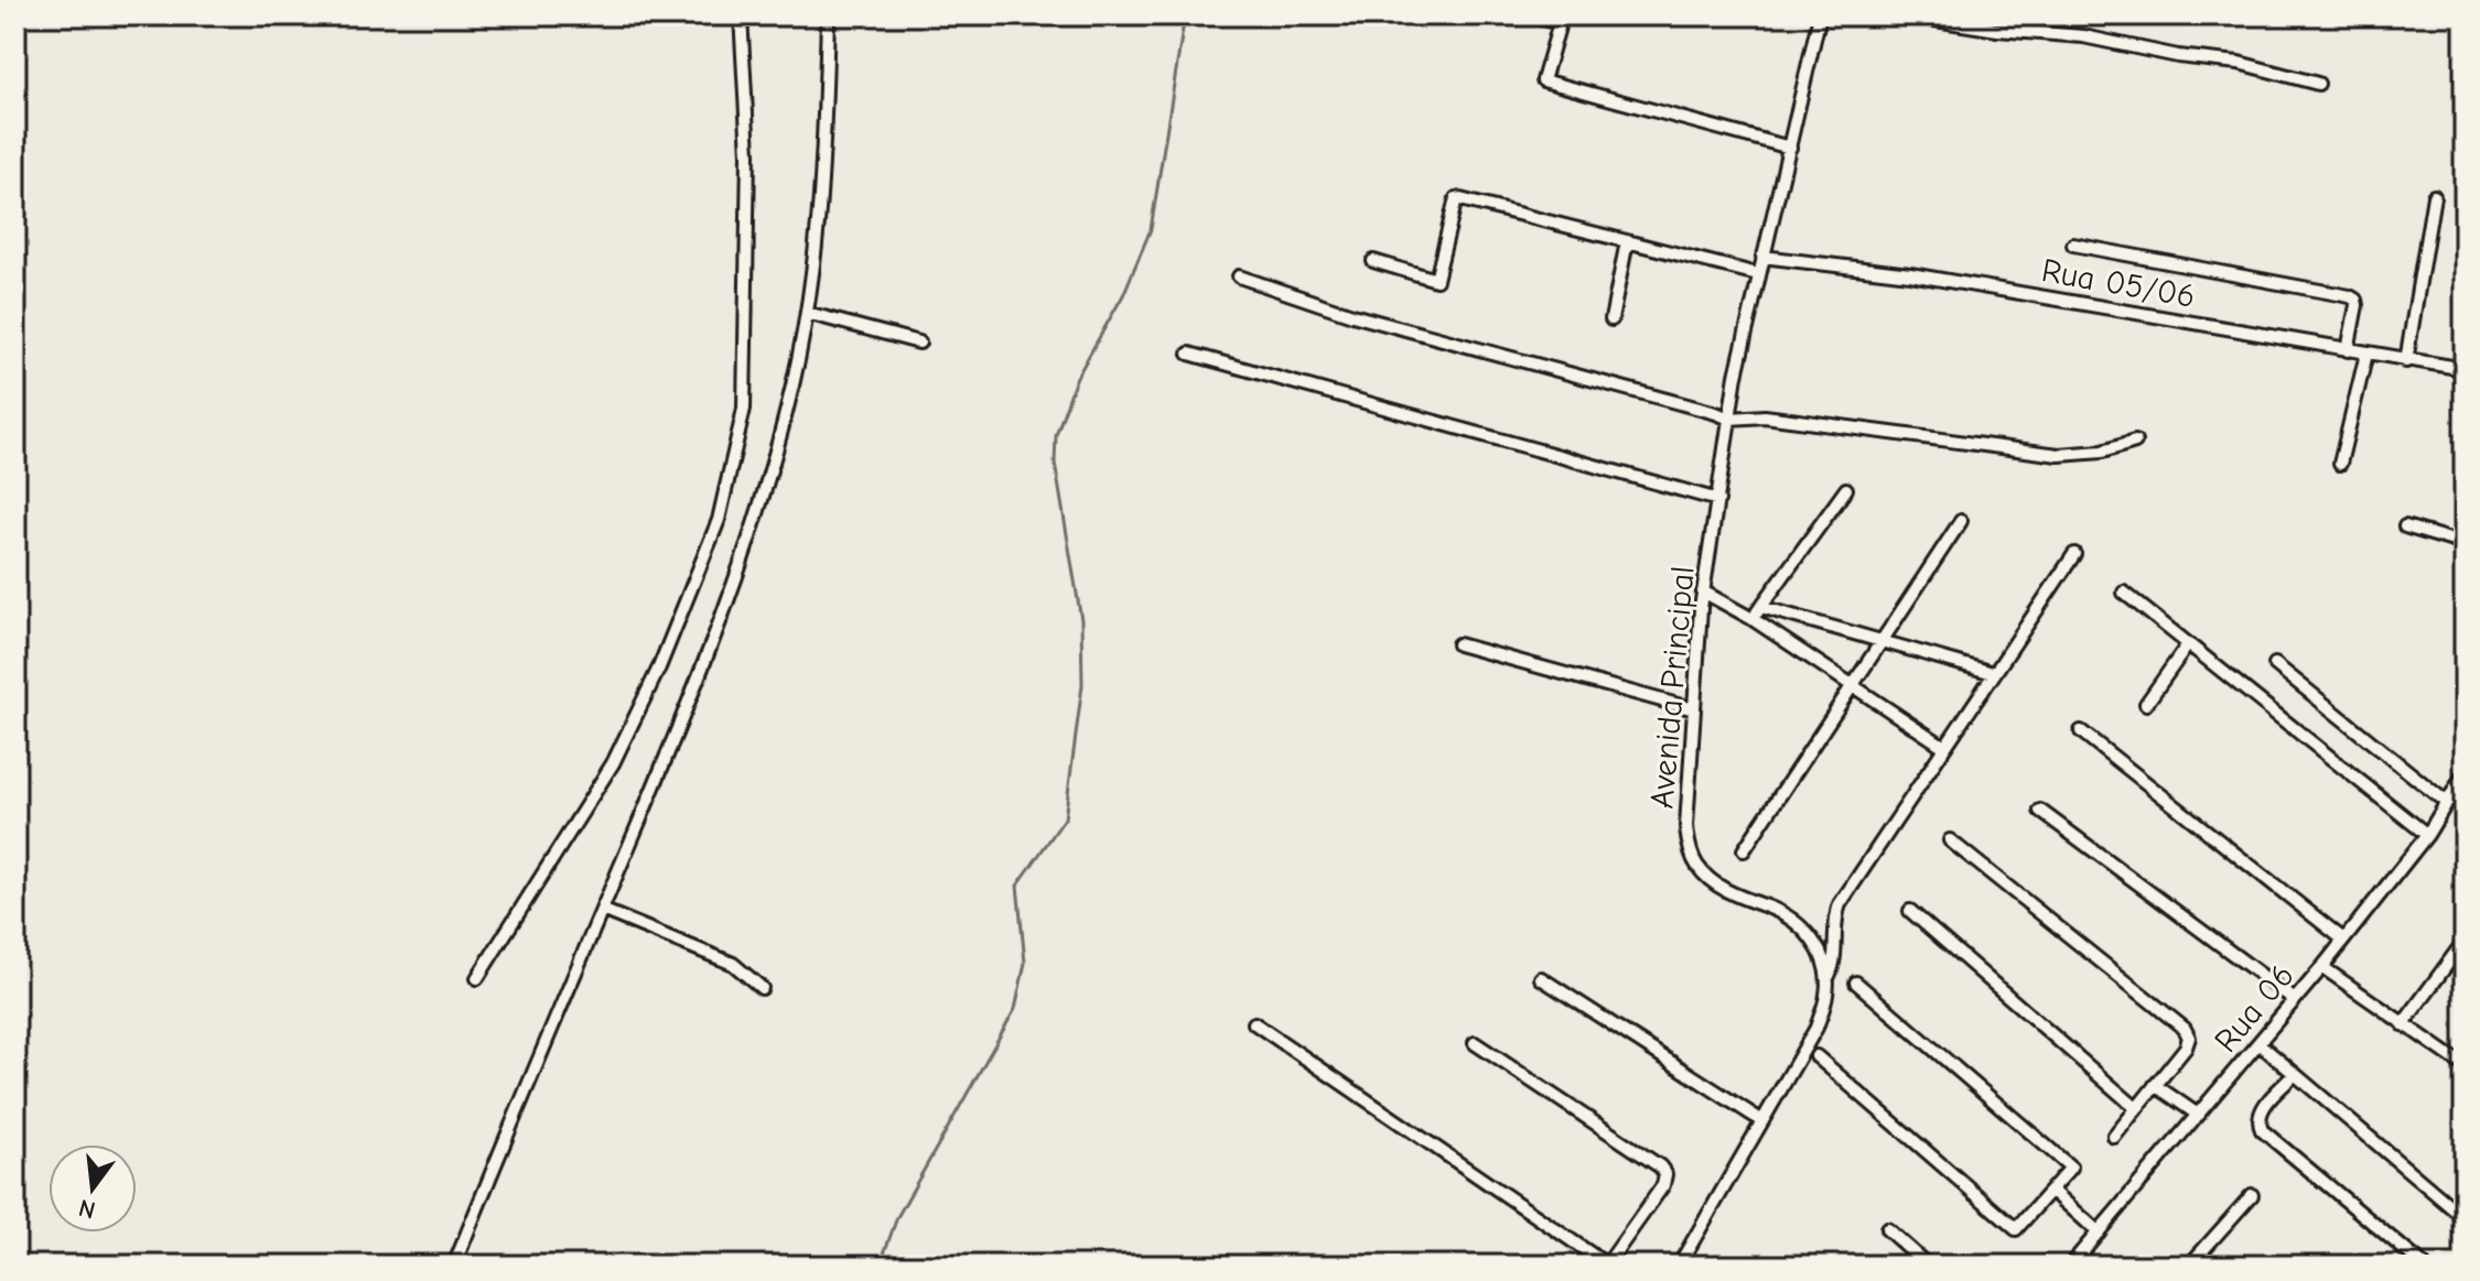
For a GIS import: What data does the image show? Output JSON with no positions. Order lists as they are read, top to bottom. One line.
{"streets":{"street":["Rua 05/06","Avenida Principal","Rua 06"]},"crossings":[["Rua 05/06","Avenida Principal"]],"north":"bottom"}
